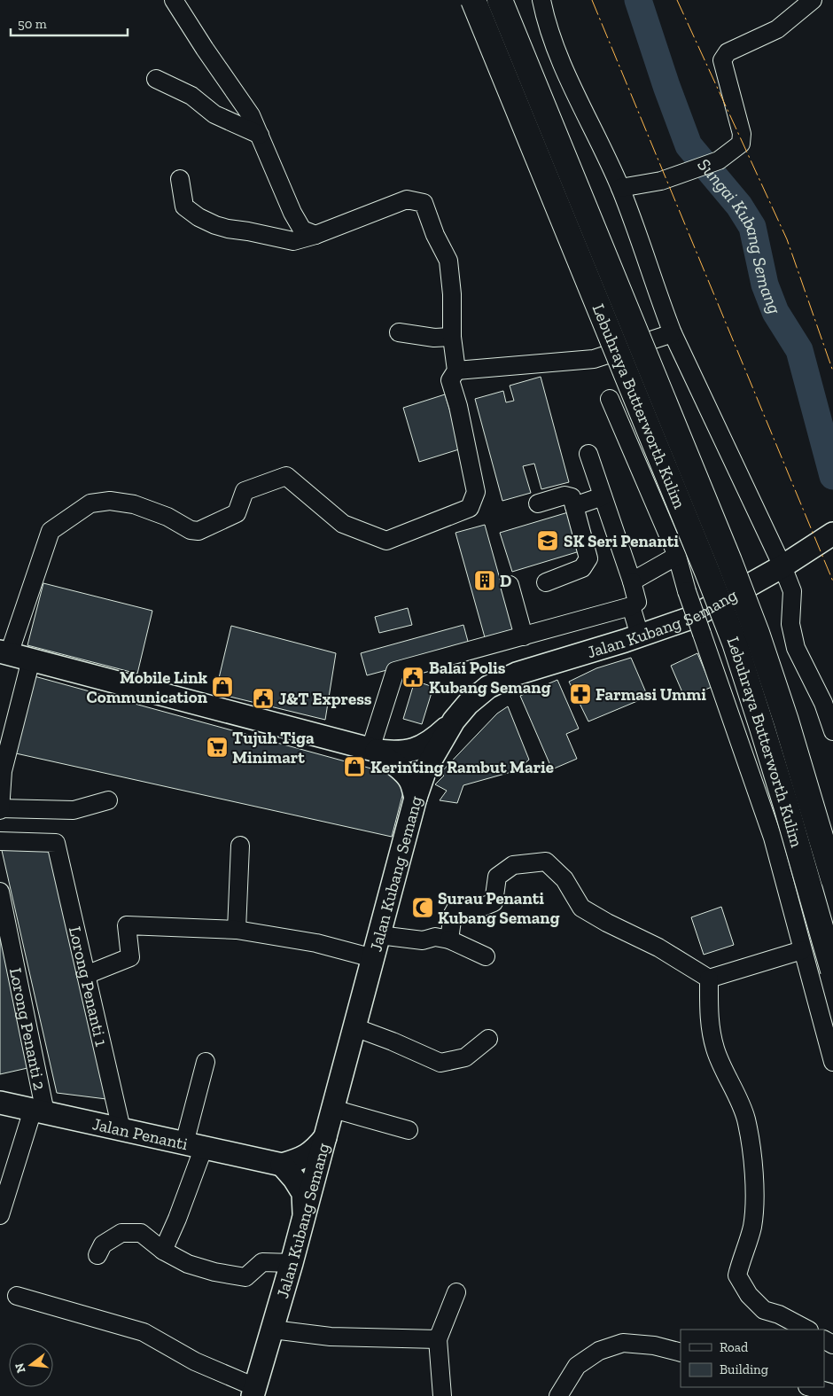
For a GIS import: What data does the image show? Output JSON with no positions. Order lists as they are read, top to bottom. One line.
{"streets":{"highway":["Lebuhraya Butterworth Kulim"],"main road":["Jalan Kubang Semang","Jalan Penanti"],"street":["Lorong Penanti 1","Lorong Penanti 2"]},"crossings":[["Lorong Penanti 1","Jalan Penanti"],["Lorong Penanti 2","Jalan Penanti"]],"water":["Sungai Kubang Semang"],"places":{"school or university":["SK Seri Penanti"],"building":["D"],"public building":["Balai Polis Kubang Semang","J&T Express"],"shop":["Mobile Link Communication","Kerinting Rambut Marie"],"pharmacy":["Farmasi Ummi"],"supermarket":["Tujuh Tiga Minimart"],"mosque":["Surau Penanti Kubang Semang"]},"legend":["Road","Building"],"scale_bar":"50 m","north":"left"}
